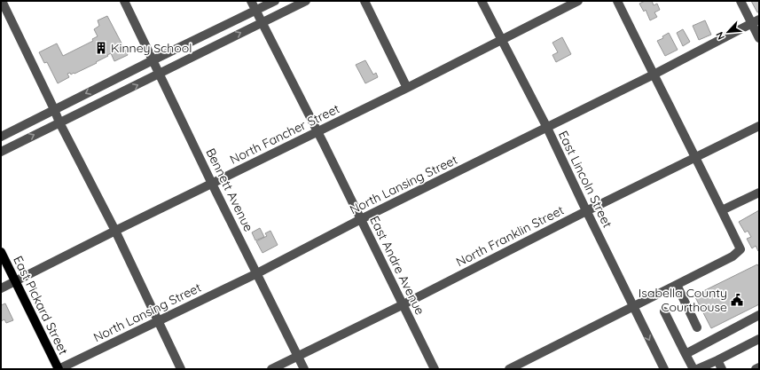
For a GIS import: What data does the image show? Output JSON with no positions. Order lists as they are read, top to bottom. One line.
{"streets":{"main road":["East Pickard Street"],"street":["North Fancher Street","East Lincoln Street","North Lansing Street","Bennett Avenue","North Franklin Street","East Andre Avenue"]},"crossings":[["North Fancher Street","East Lincoln Street"],["North Fancher Street","Bennett Avenue"],["North Fancher Street","East Andre Avenue"],["North Fancher Street","East Pickard Street"],["East Lincoln Street","North Lansing Street"],["East Lincoln Street","North Franklin Street"],["North Lansing Street","Bennett Avenue"],["North Lansing Street","East Andre Avenue"],["North Lansing Street","East Pickard Street"],["Bennett Avenue","North Franklin Street"],["North Franklin Street","East Andre Avenue"]],"places":{"building":["Kinney School"],"public building":["Isabella County Courthouse"]},"north":"bottom left"}
